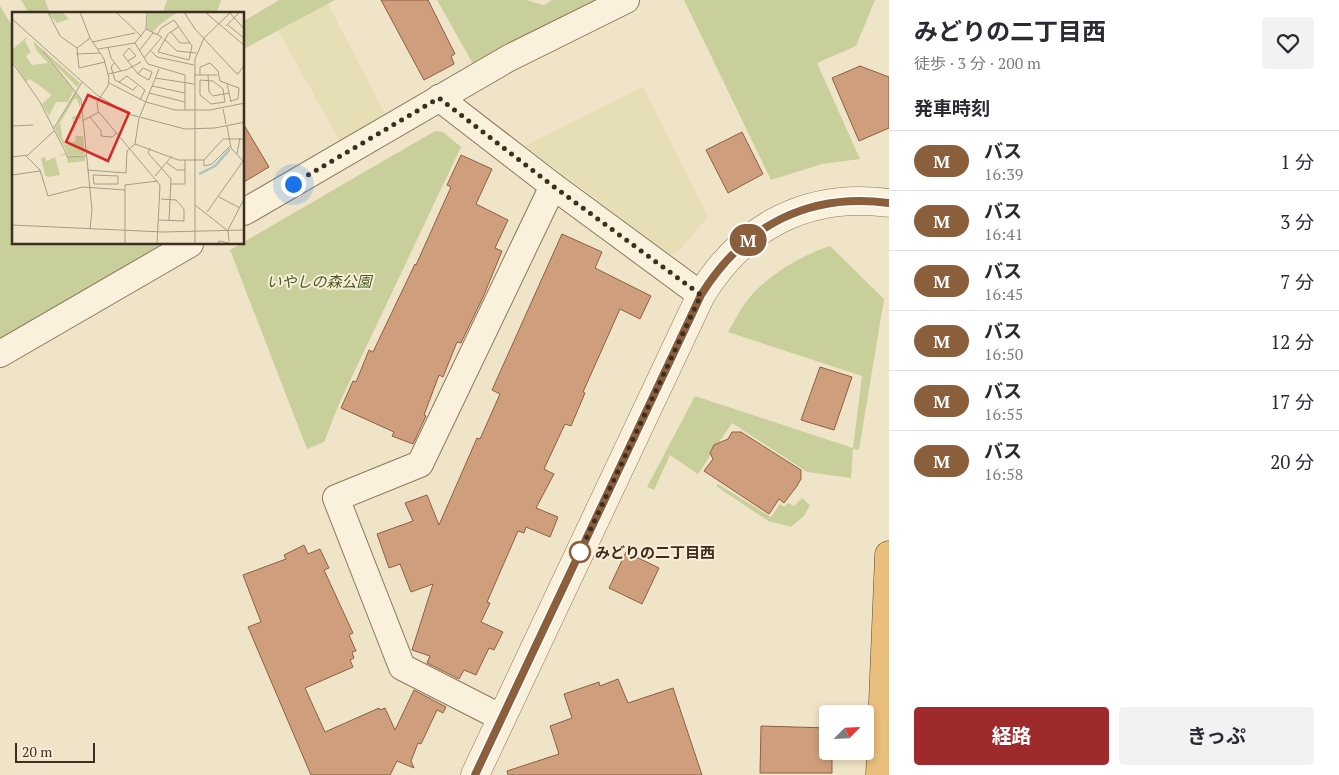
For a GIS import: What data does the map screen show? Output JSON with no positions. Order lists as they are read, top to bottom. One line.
{"parks":["いやしの森公園"],"places":["みどりの二丁目西"],"lines":["bus line M"],"scale_bar":"20 m","north":"top right","page":{"on_map":"M","heading":[["みどりの二丁目西","徒歩 · 3 分 · 200 m"],"発車時刻"],"list":[{"mark":"M","name":"バス","note":"16:39","value":"1 分"},{"mark":"M","name":"バス","note":"16:41","value":"3 分"},{"mark":"M","name":"バス","note":"16:45","value":"7 分"},{"mark":"M","name":"バス","note":"16:50","value":"12 分"},{"mark":"M","name":"バス","note":"16:55","value":"17 分"},{"mark":"M","name":"バス","note":"16:58","value":"20 分"}],"buttons":["経路","きっぷ"],"scale":"20 m"}}
